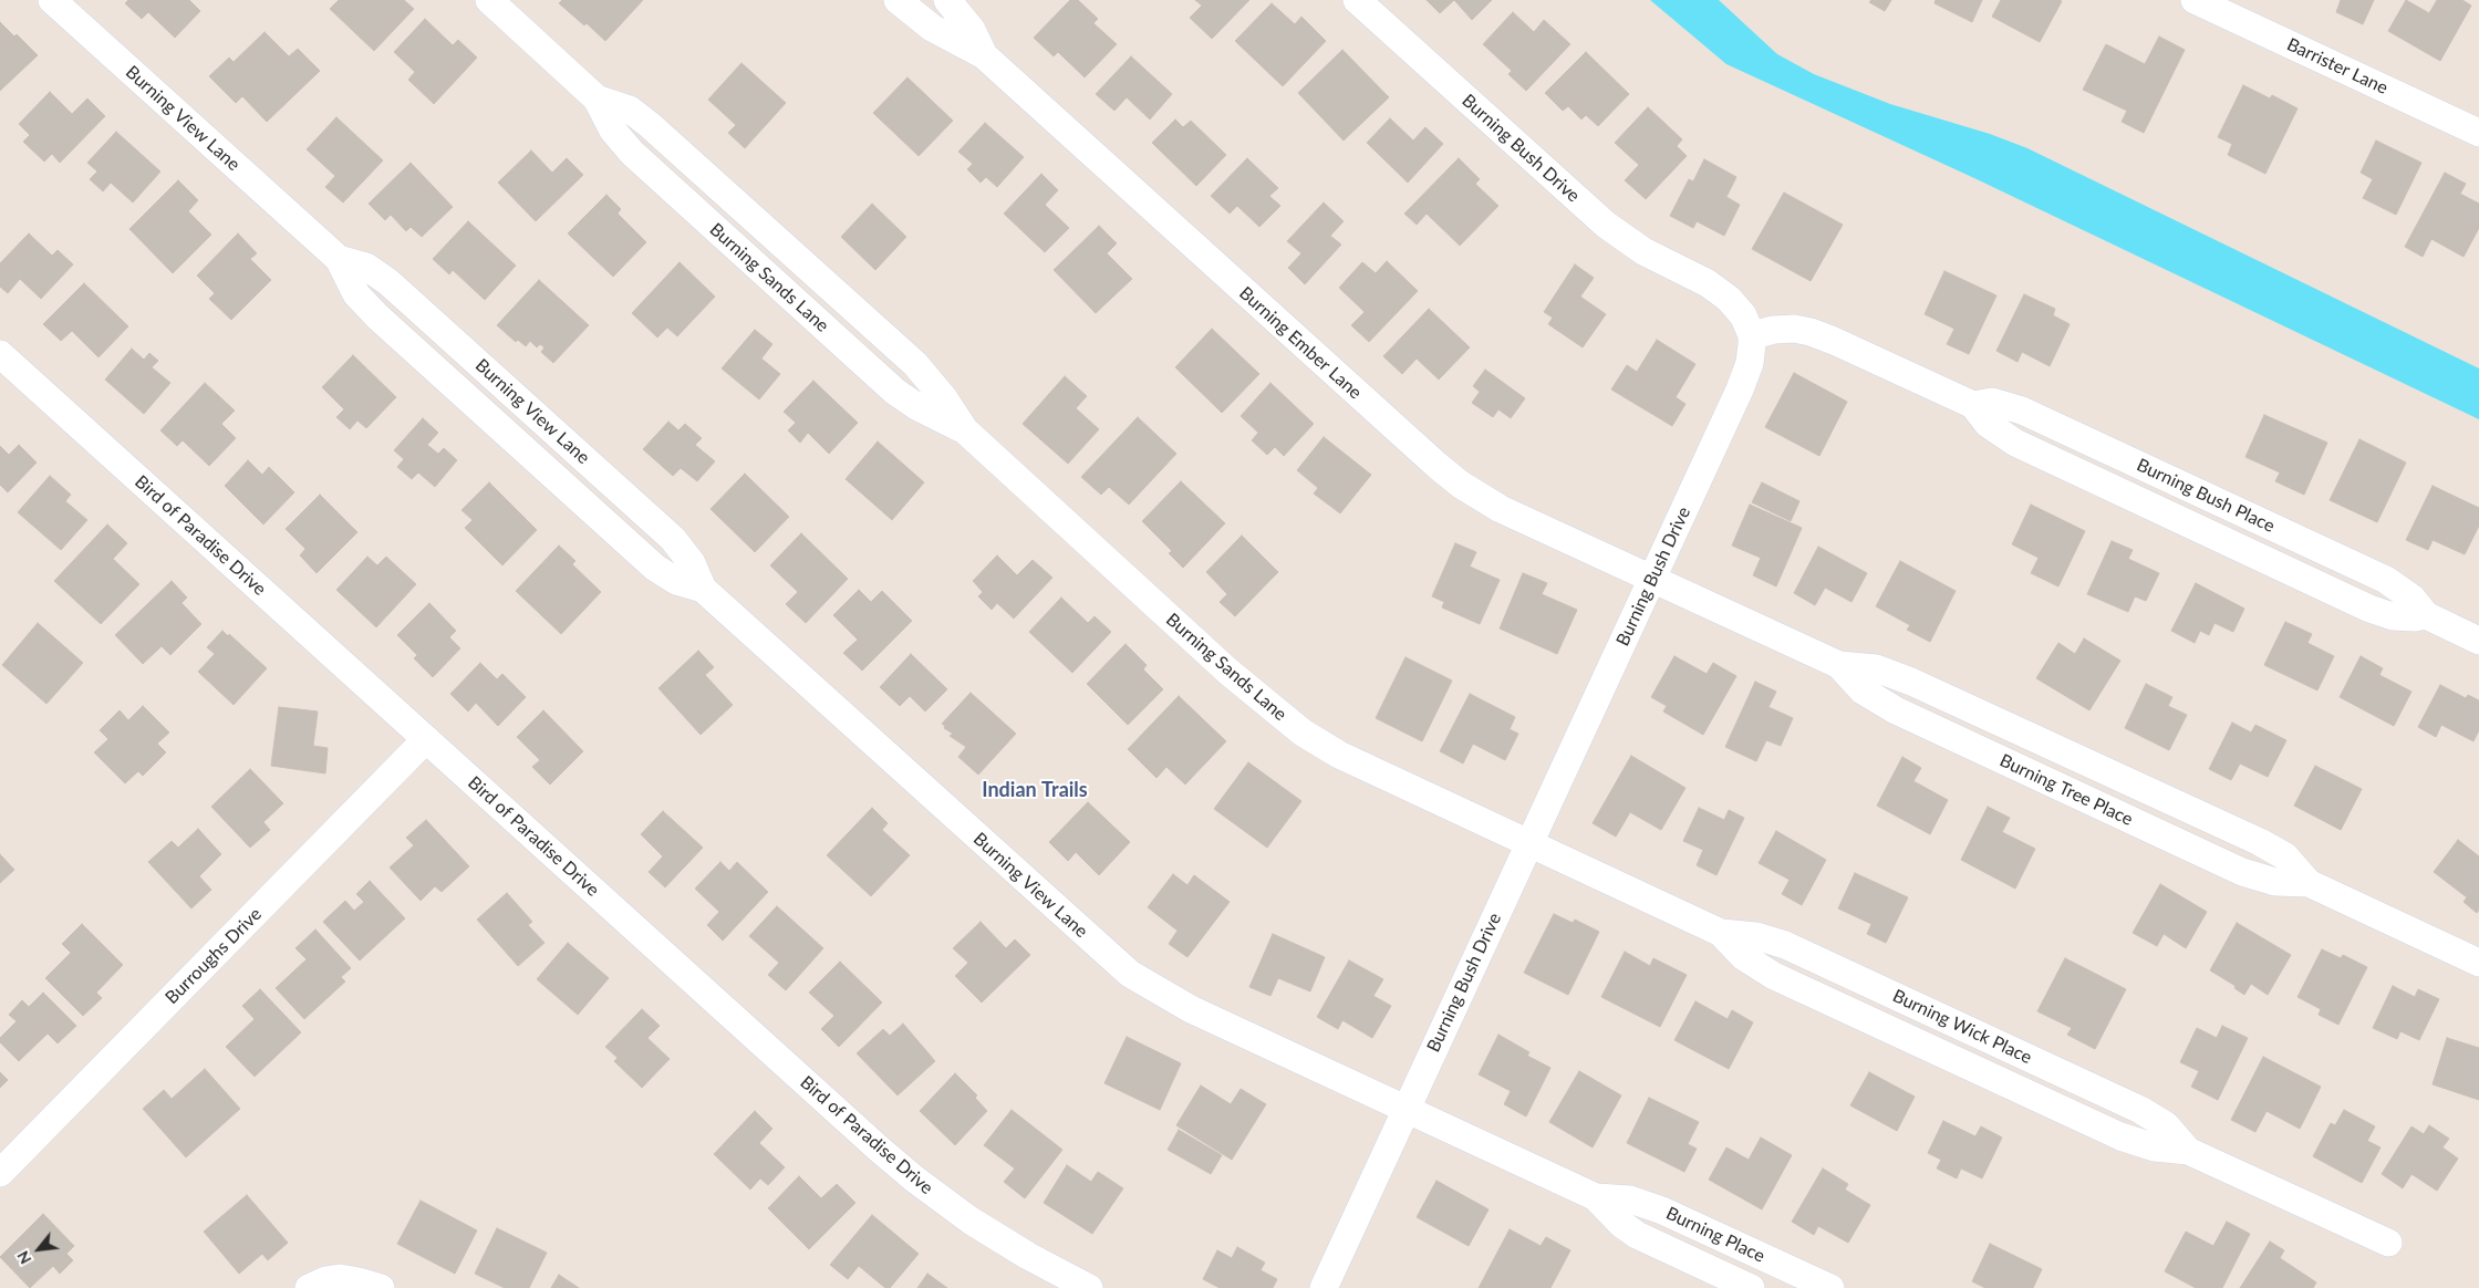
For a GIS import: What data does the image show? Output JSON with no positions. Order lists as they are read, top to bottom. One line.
{"streets":{"street":["Barrister Lane","Burning View Lane","Burning Bush Drive","Burning Sands Lane","Burning Ember Lane","Burning Bush Place","Bird of Paradise Drive","Burning Tree Place","Burroughs Drive","Burning Wick Place","Burning Place"]},"crossings":[["Burning View Lane","Burning Bush Drive"],["Burning View Lane","Burning Place"],["Burning Bush Drive","Burning Sands Lane"],["Burning Bush Drive","Burning Ember Lane"],["Burning Bush Drive","Burning Bush Place"],["Burning Bush Drive","Burning Tree Place"],["Burning Bush Drive","Burning Wick Place"],["Burning Bush Drive","Burning Place"],["Burning Sands Lane","Burning Wick Place"],["Burning Ember Lane","Burning Tree Place"],["Bird of Paradise Drive","Burroughs Drive"]],"districts":["Indian Trails"],"north":"bottom left"}
